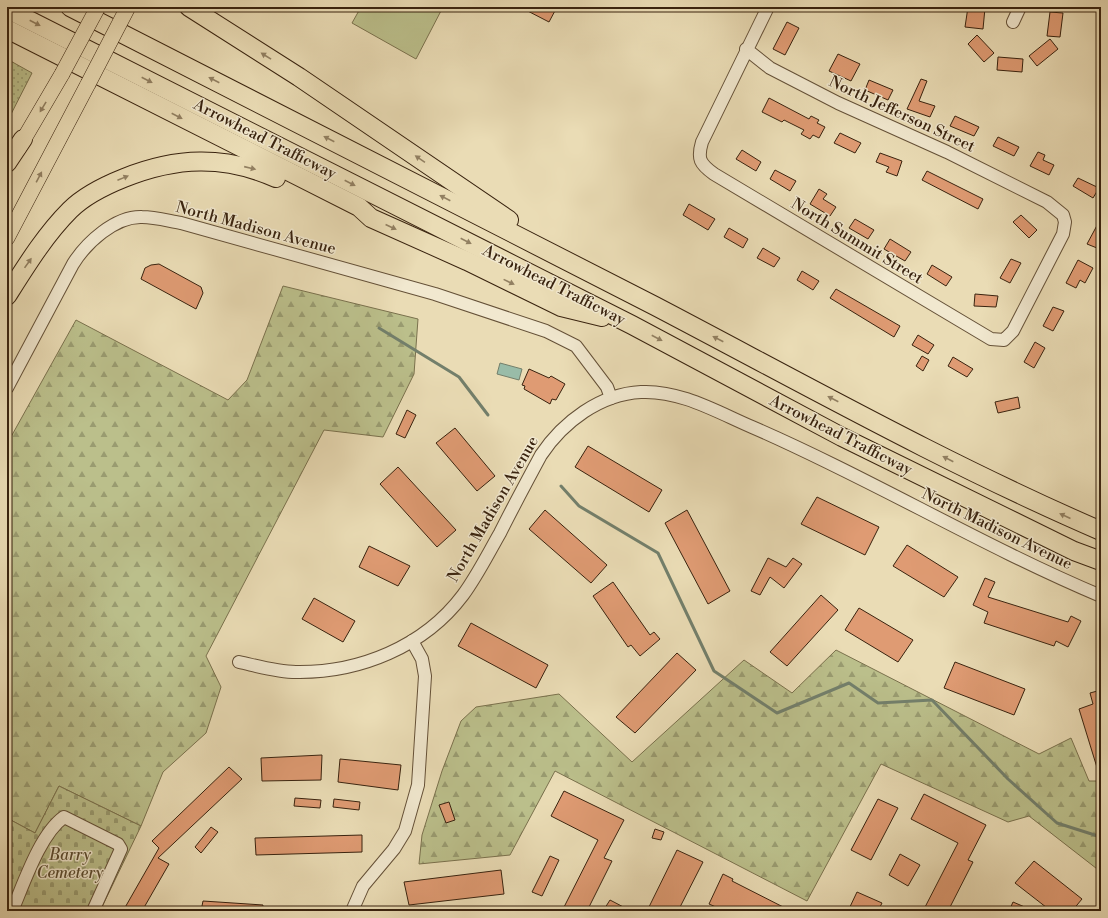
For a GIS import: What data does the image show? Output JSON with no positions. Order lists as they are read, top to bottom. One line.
{"streets":{"highway":["Arrowhead Trafficway"],"street":["North Jefferson Street","North Madison Avenue","North Summit Street"]},"crossings":[["North Jefferson Street","North Summit Street"]],"parks":["Barry Cemetery"]}
